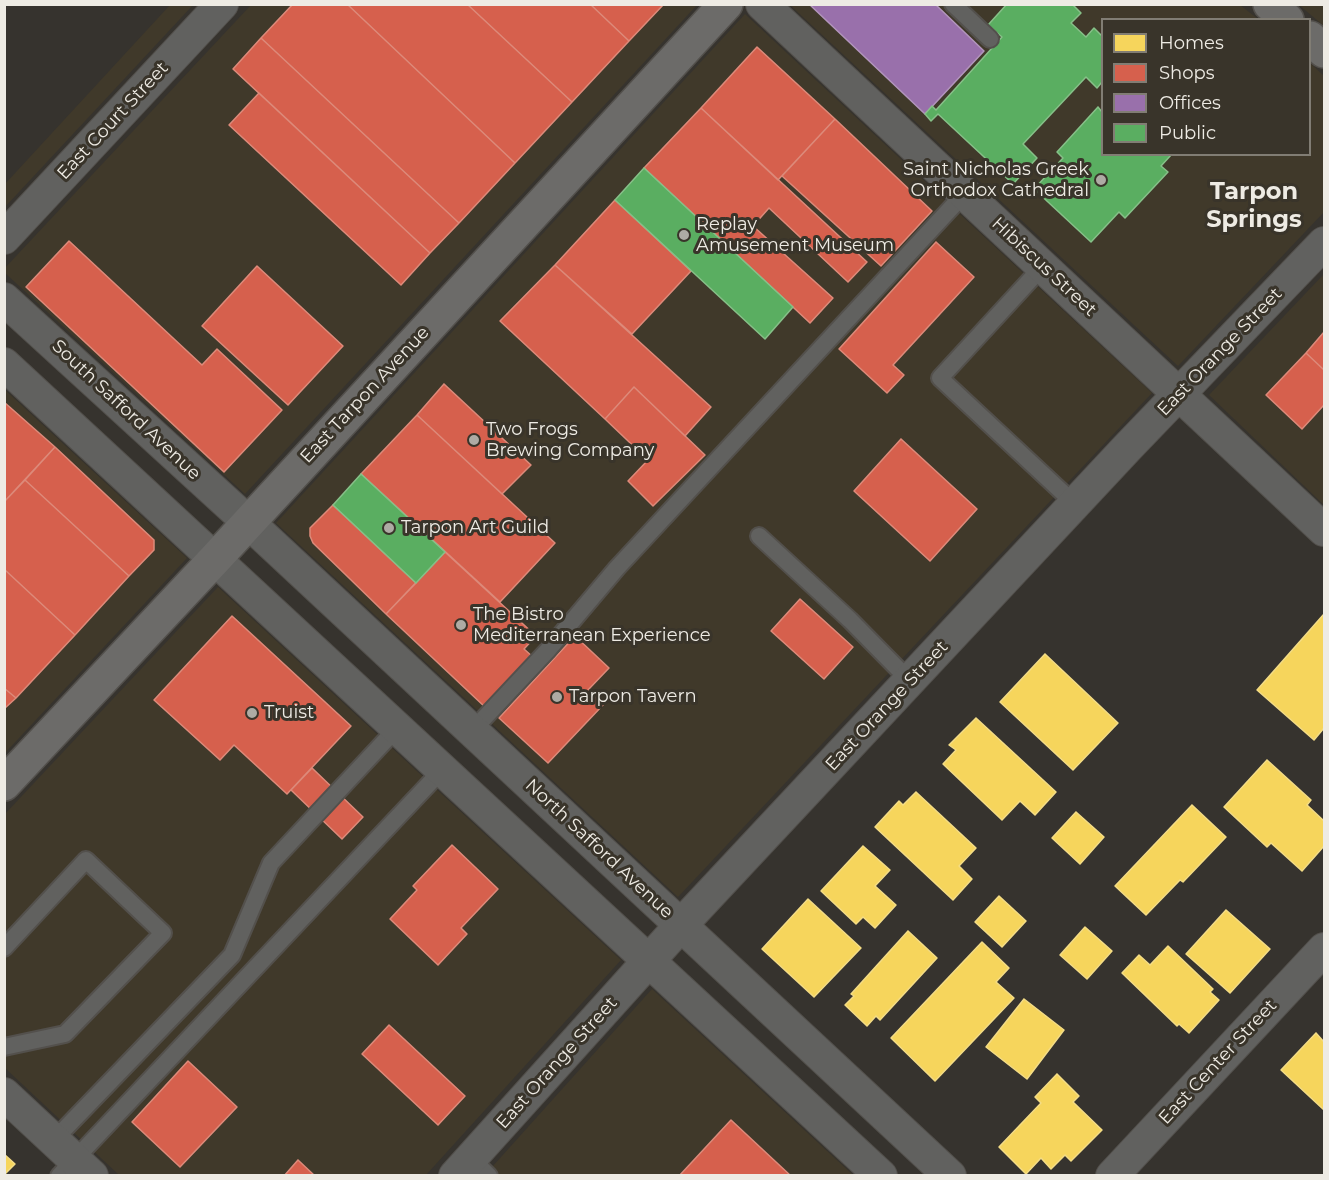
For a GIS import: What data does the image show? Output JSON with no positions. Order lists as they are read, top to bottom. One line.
{"streets":{"main road":["East Tarpon Avenue"],"street":["East Court Street","Hibiscus Street","East Orange Street","South Safford Avenue","North Safford Avenue","East Center Street"]},"crossings":[["Hibiscus Street","East Orange Street"],["East Orange Street","North Safford Avenue"],["East Tarpon Avenue","South Safford Avenue"],["East Tarpon Avenue","North Safford Avenue"],["South Safford Avenue","North Safford Avenue"]],"districts":["Tarpon Springs"],"places":["Saint Nicholas Greek Orthodox Cathedral","Replay Amusement Museum","Two Frogs Brewing Company","Tarpon Art Guild","The Bistro Mediterranean Experience","Tarpon Tavern","Truist"],"legend":["Homes","Shops","Offices","Public"]}
